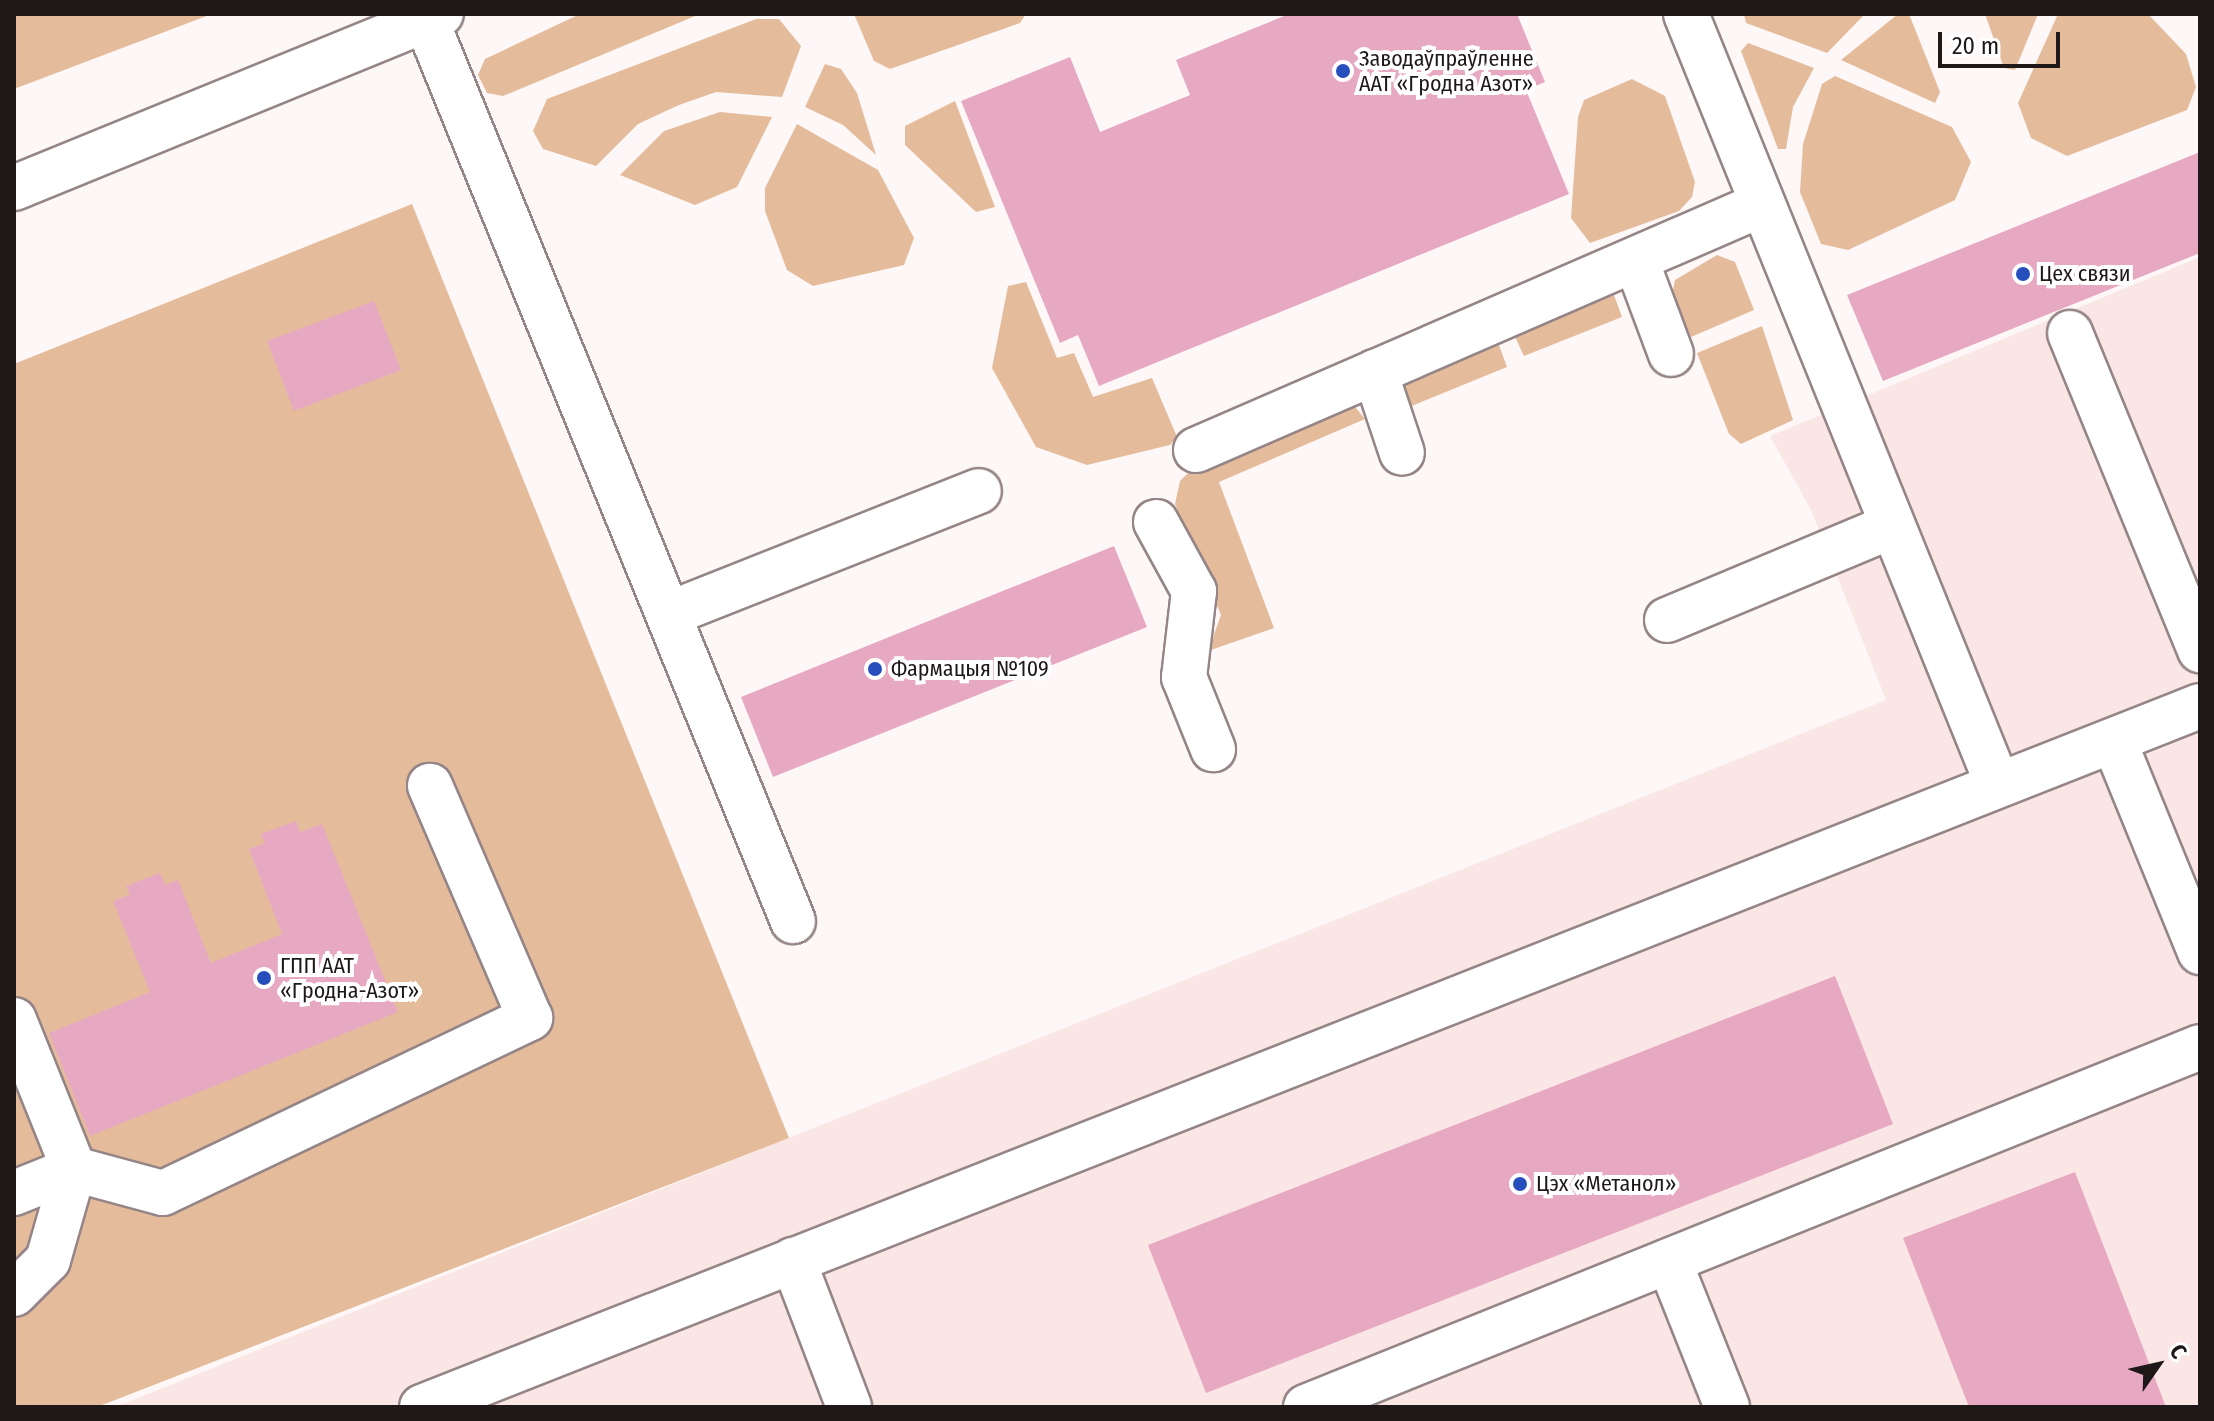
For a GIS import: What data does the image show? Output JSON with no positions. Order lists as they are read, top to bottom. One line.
{"places":["Заводаўпраўленне ААТ «Гродна Азот»","Цех связи","Фармацыя №109","ГПП ААТ «Гродна-Азот»","Цэх «Метанол»"],"scale_bar":"20 m","north":"top right"}
